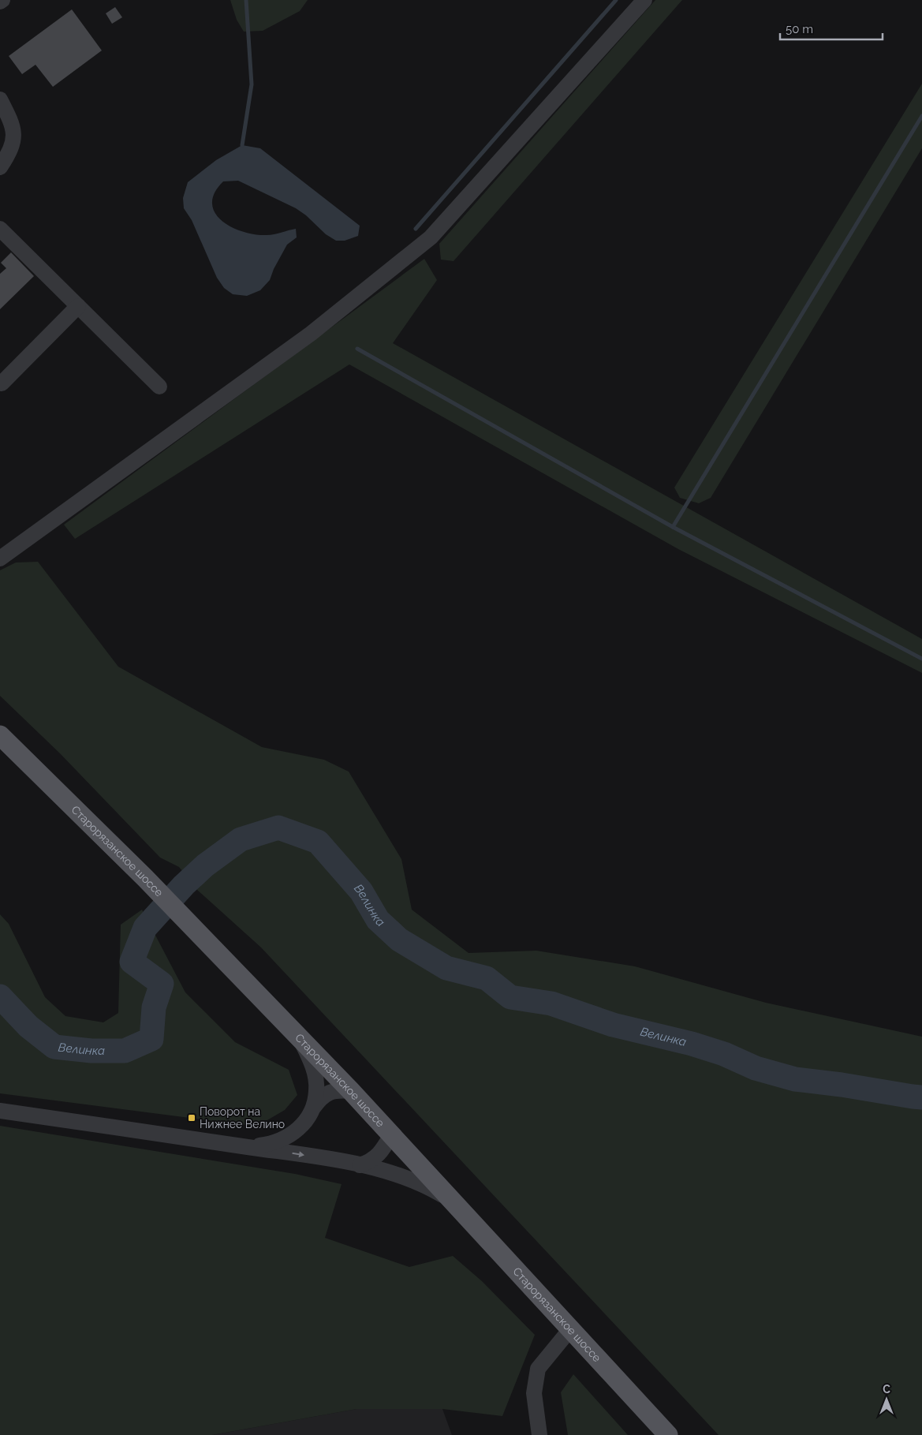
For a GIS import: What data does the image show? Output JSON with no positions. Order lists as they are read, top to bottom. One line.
{"streets":{"main road":["Старорязанское шоссе"]},"water":["Велинка"],"places":{"transit":["Поворот на Нижнее Велино"]},"scale_bar":"50 m","north":"top"}
